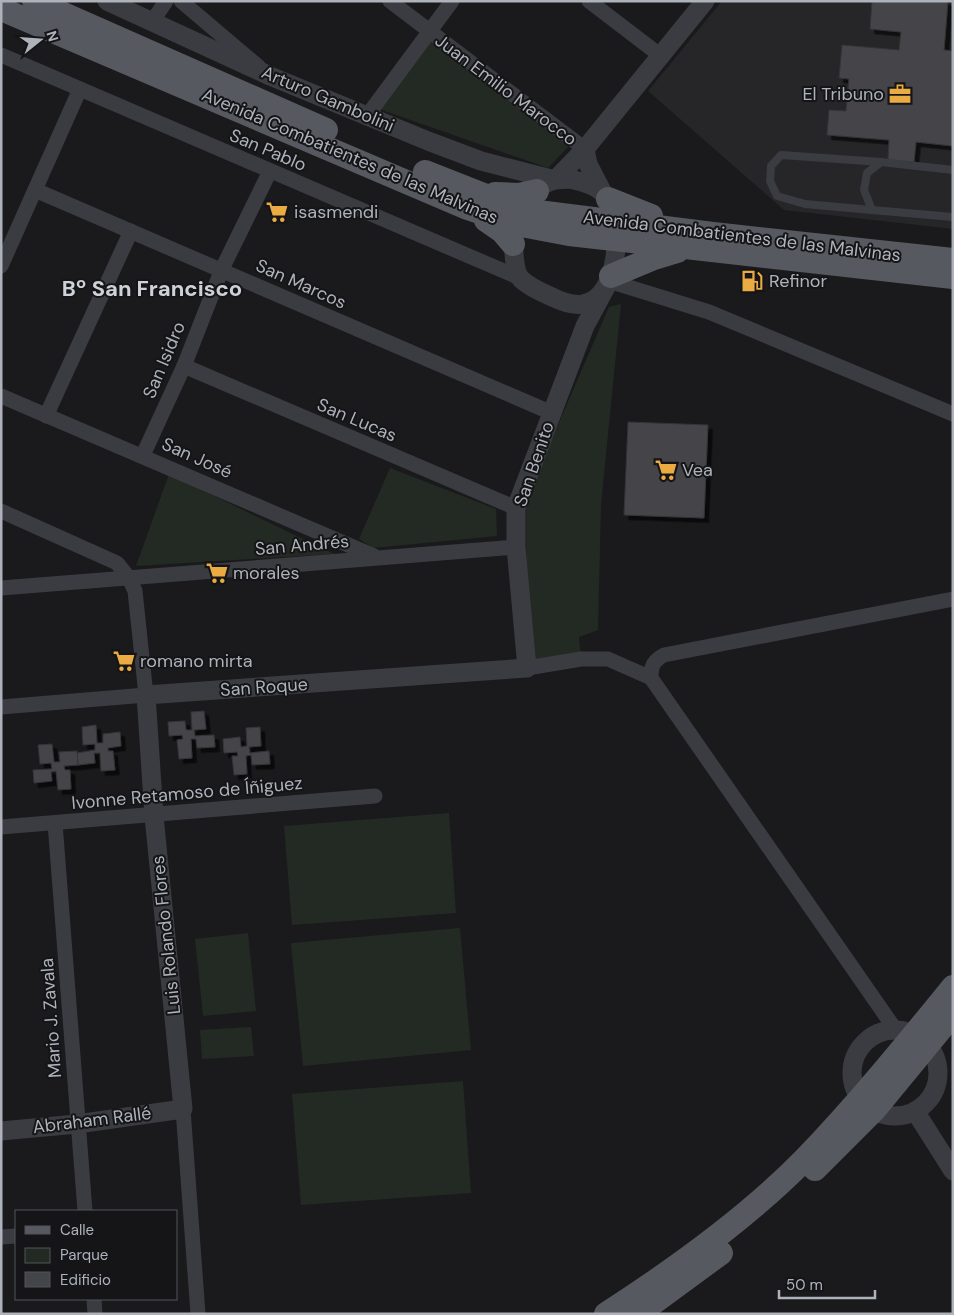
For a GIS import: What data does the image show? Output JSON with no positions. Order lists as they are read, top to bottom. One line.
{"streets":{"main road":["Avenida Combatientes de las Malvinas"],"street":["Juan Emilio Marocco","Arturo Gambolini","San Pablo","San Marcos","San Isidro","San Lucas","San José","San Benito","San Andrés","San Roque","Ivonne Retamoso de Íñiguez","Luis Rolando Flores","Mario J. Zavala","Abraham Rallé"]},"crossings":[["Juan Emilio Marocco","Arturo Gambolini"],["Juan Emilio Marocco","Avenida Combatientes de las Malvinas"],["Arturo Gambolini","Avenida Combatientes de las Malvinas"],["San Pablo","San Isidro"],["San Marcos","San Isidro"],["San Marcos","San Benito"],["San Isidro","San Lucas"],["San Isidro","San José"],["San Lucas","San Benito"],["San José","San Andrés"],["San Benito","San Andrés"],["San Benito","San Roque"],["San Andrés","Luis Rolando Flores"],["San Roque","Luis Rolando Flores"],["Ivonne Retamoso de Íñiguez","Luis Rolando Flores"],["Ivonne Retamoso de Íñiguez","Mario J. Zavala"],["Luis Rolando Flores","Abraham Rallé"],["Mario J. Zavala","Abraham Rallé"]],"districts":["Bº San Francisco"],"places":{"office":["El Tribuno"],"supermarket":["isasmendi","Vea","morales","romano mirta"],"fuel station":["Refinor"]},"legend":["Calle","Parque","Edificio"],"scale_bar":"50 m","north":"right"}
